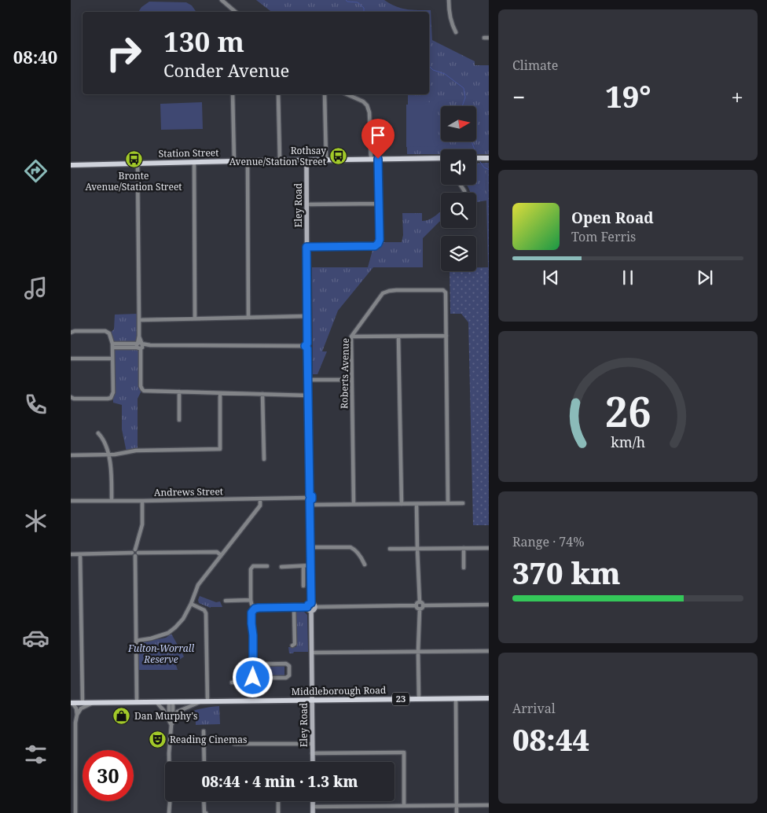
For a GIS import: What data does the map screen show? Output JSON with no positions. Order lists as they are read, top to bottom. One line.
{"streets":{"main road":["Station Street","Eley Road","Middleborough Road","23"],"street":["Roberts Avenue","Andrews Street"]},"crossings":[["Station Street","Eley Road"],["Eley Road","Andrews Street"],["Eley Road","Middleborough Road"],["Roberts Avenue","Andrews Street"]],"parks":["Fulton-Worrall Reserve"],"places":{"bus stop":["Rothsay Avenue/Station Street","Bronte Avenue/Station Street"],"shop":["Dan Murphy's"],"theatre":["Reading Cinemas"]},"north":"right","page":{"tabs":"08:40","tile":["Climate",["Range · 74%","370 km"],["Arrival","08:44"]],"turn":["130 m","Conder Avenue"],"heat":["−","19°","+"],"song":["Open Road","Tom Ferris"],"limit":"30","trip":"08:44 · 4 min · 1.3 km","gauge":["26","km/h"]}}
